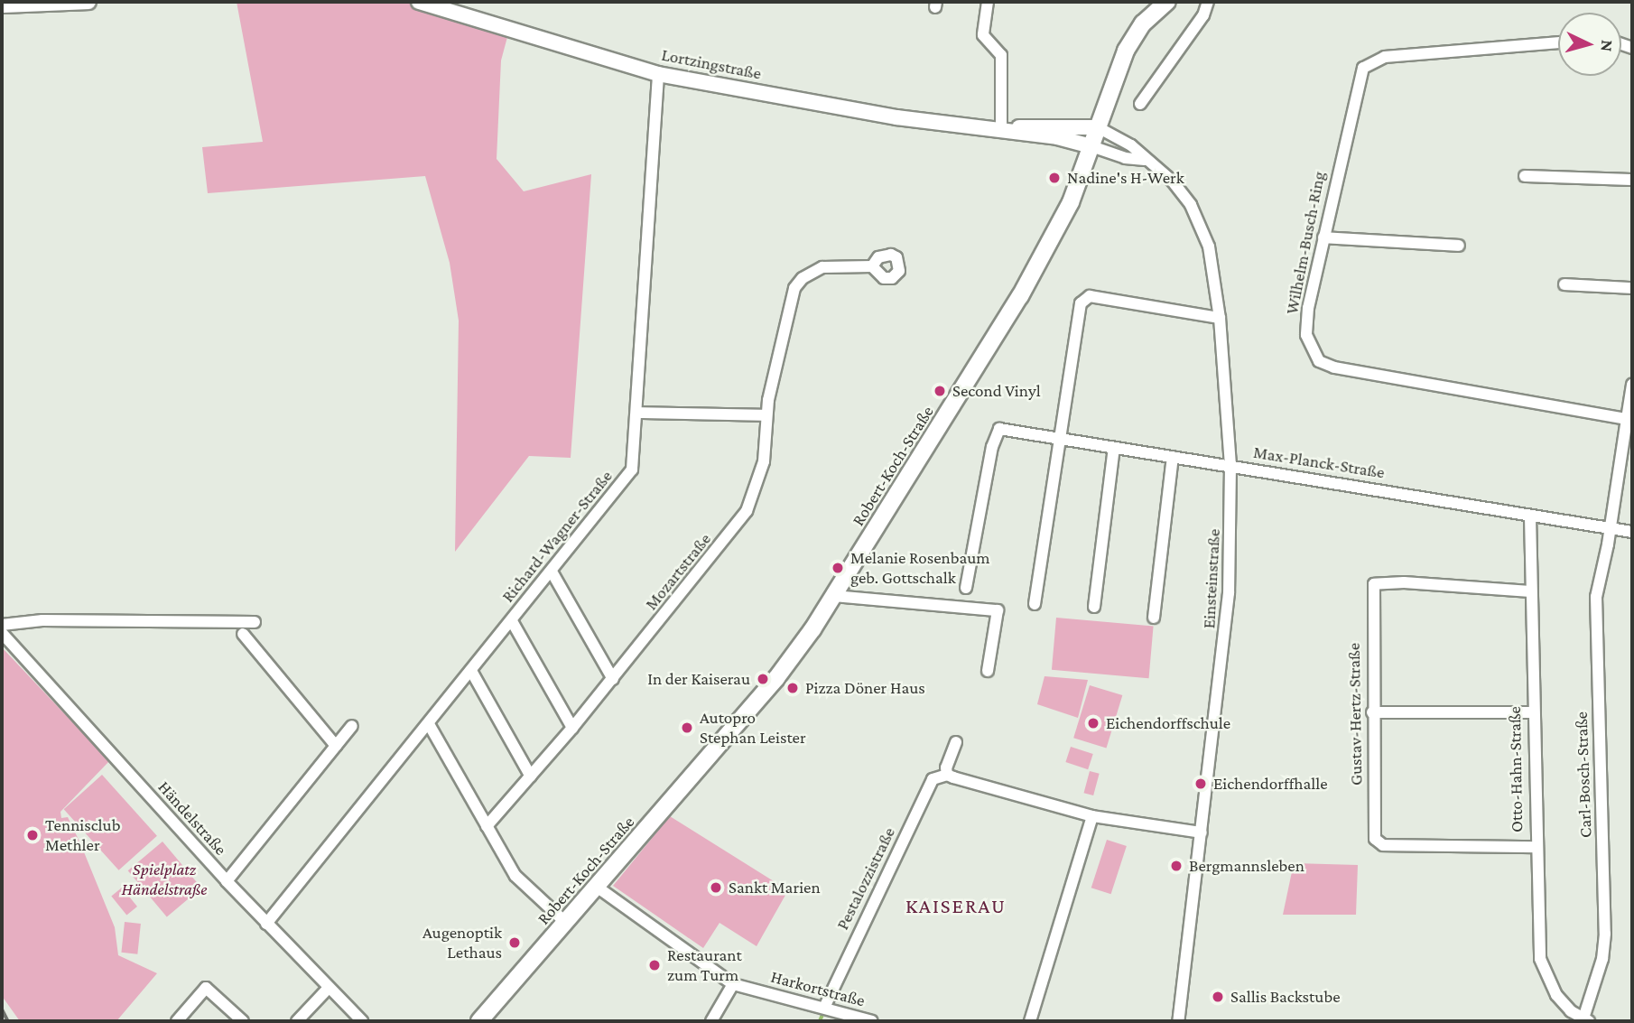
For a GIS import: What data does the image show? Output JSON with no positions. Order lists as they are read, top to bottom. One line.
{"streets":{"main road":["Robert-Koch-Straße"],"street":["Lortzingstraße","Wilhelm-Busch-Ring","Max-Planck-Straße","Richard-Wagner-Straße","Mozartstraße","Einsteinstraße","Gustav-Hertz-Straße","Otto-Hahn-Straße","Carl-Bosch-Straße","Händelstraße","Pestalozzistraße","Harkortstraße"]},"crossings":[["Lortzingstraße","Robert-Koch-Straße"],["Lortzingstraße","Richard-Wagner-Straße"],["Lortzingstraße","Einsteinstraße"],["Max-Planck-Straße","Einsteinstraße"],["Max-Planck-Straße","Otto-Hahn-Straße"],["Max-Planck-Straße","Carl-Bosch-Straße"],["Robert-Koch-Straße","Einsteinstraße"],["Robert-Koch-Straße","Harkortstraße"],["Richard-Wagner-Straße","Händelstraße"],["Gustav-Hertz-Straße","Otto-Hahn-Straße"],["Otto-Hahn-Straße","Carl-Bosch-Straße"],["Pestalozzistraße","Harkortstraße"]],"districts":["KAISERAU"],"parks":["Spielplatz Händelstraße"],"places":["Nadine's H-Werk","Second Vinyl","Melanie Rosenbaum geb. Gottschalk","In der Kaiserau","Pizza Döner Haus","Eichendorffschule","Autopro Stephan Leister","Eichendorffhalle","Tennisclub Methler","Bergmannsleben","Sankt Marien","Augenoptik Lethaus","Restaurant zum Turm","Sallis Backstube"],"north":"right"}
